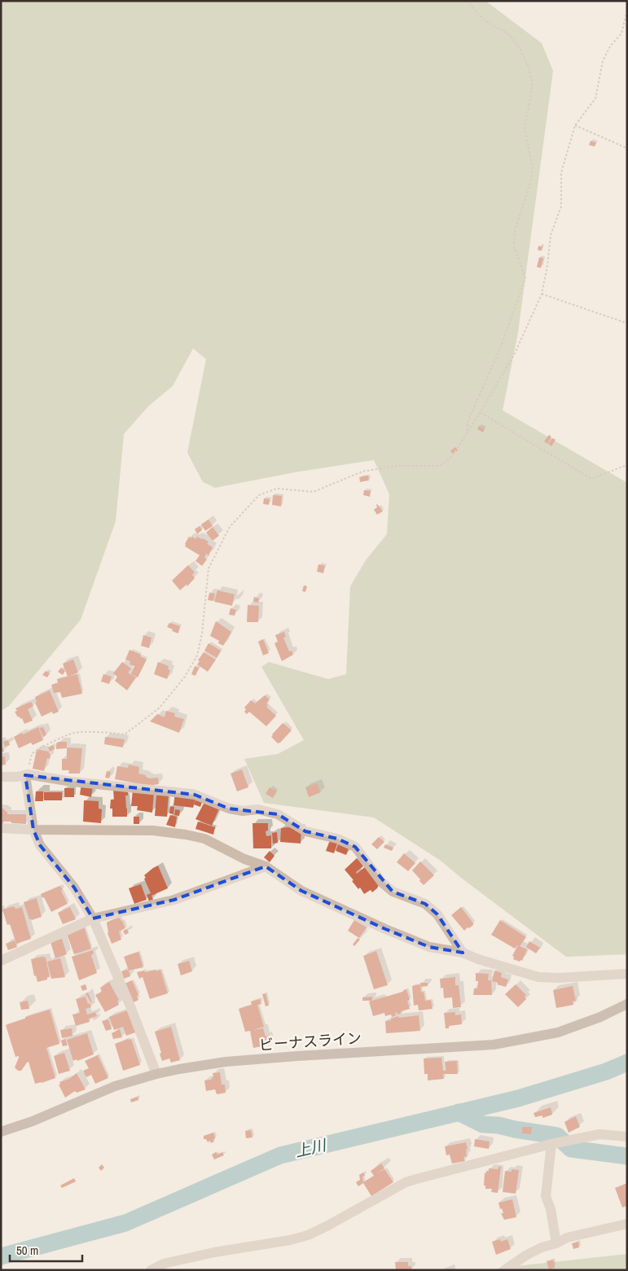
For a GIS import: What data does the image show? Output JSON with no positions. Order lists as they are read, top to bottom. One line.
{"streets":{"main road":["ビーナスライン"]},"water":["上川"],"scale_bar":"50 m"}
